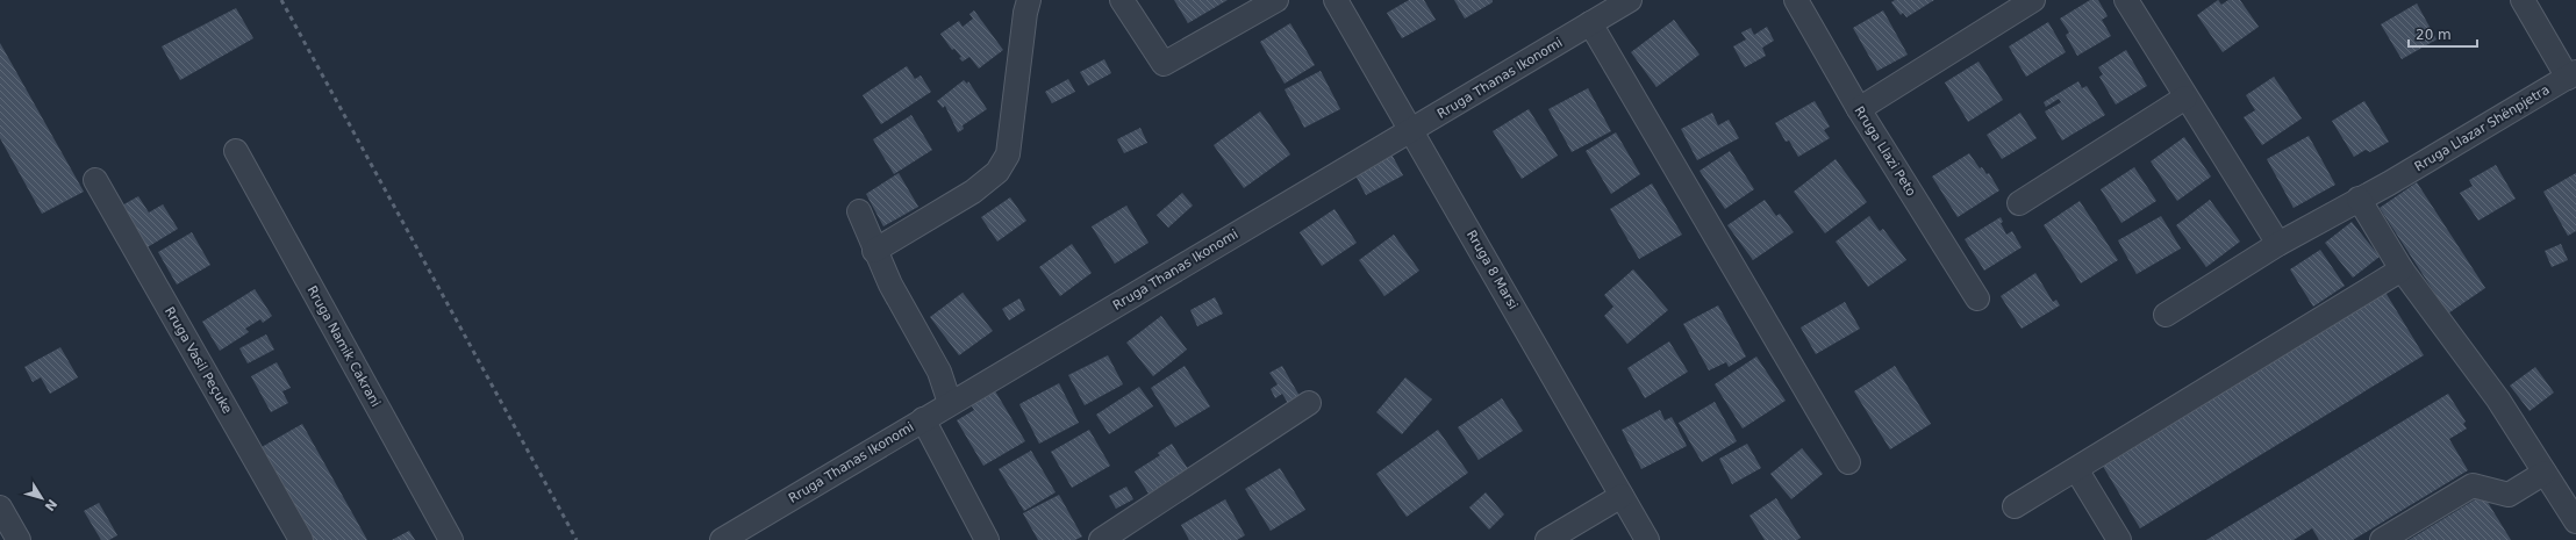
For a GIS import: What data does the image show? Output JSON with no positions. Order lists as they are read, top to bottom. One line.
{"streets":{"street":["Rruga Thanas Ikonomi","Rruga Llazar Shënpjetra","Rruga Llazi Peto","Rruga 8 Marsi","Rruga Namik Cakrani","Rruga Vasil Peçuke"]},"crossings":[["Rruga Thanas Ikonomi","Rruga 8 Marsi"]],"scale_bar":"20 m","north":"bottom right"}
